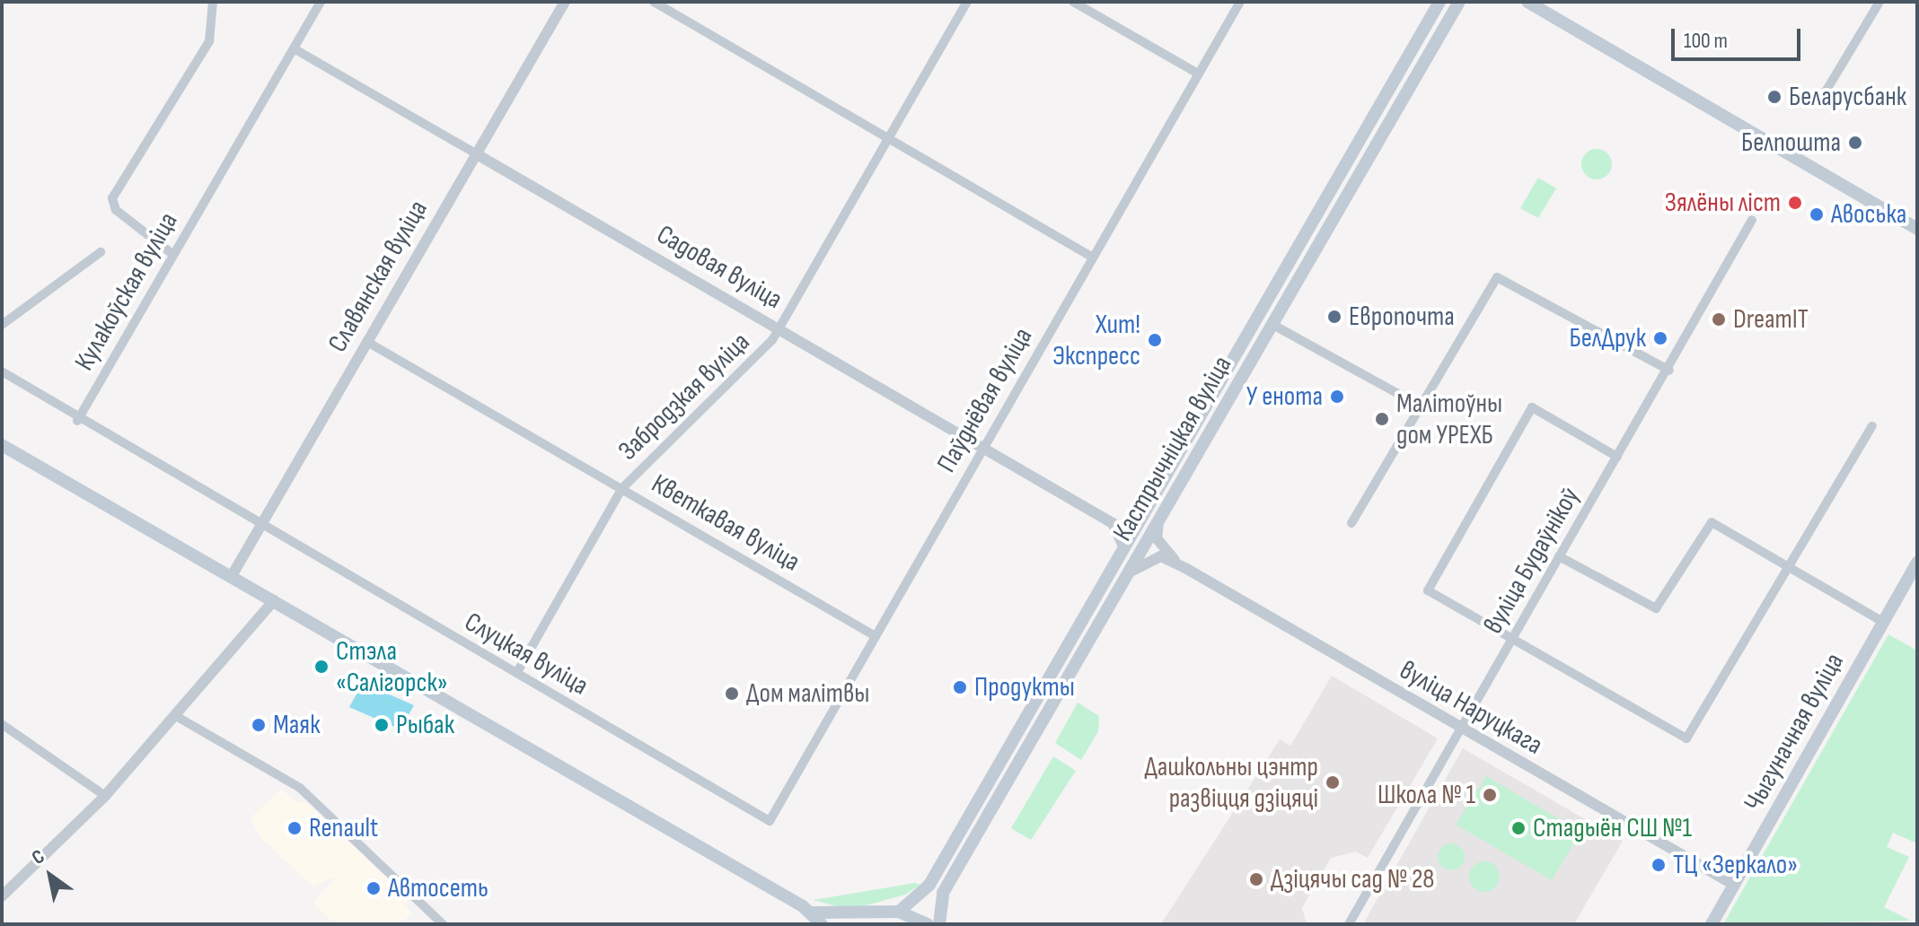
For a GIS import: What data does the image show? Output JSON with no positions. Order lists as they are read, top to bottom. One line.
{"streets":{"main road":["Кастрычніцкая вуліца","Чыгуначная вуліца"],"street":["Садовая вуліца","Славянская вуліца","Кулакоўская вуліца","Забродзкая вуліца","Паўднёвая вуліца","Кветкавая вуліца","вуліца Будаўнікоў","Слуцкая вуліца","вуліца Наруцкага"]},"crossings":[["Садовая вуліца","Славянская вуліца"],["Садовая вуліца","Кулакоўская вуліца"],["Садовая вуліца","Забродзкая вуліца"],["Садовая вуліца","Паўднёвая вуліца"],["Славянская вуліца","Кветкавая вуліца"],["Славянская вуліца","Слуцкая вуліца"],["Забродзкая вуліца","Кветкавая вуліца"],["Забродзкая вуліца","Слуцкая вуліца"],["Паўднёвая вуліца","Кветкавая вуліца"],["Паўднёвая вуліца","Слуцкая вуліца"],["вуліца Будаўнікоў","вуліца Наруцкага"],["вуліца Наруцкага","Чыгуначная вуліца"]],"places":["Беларусбанк","Белпошта","Зялёны ліст","Авоська","Европочта","DreamIT","БелДрук","Хит! Экспресс","У енота","Малітоўны дом УРЕХБ","Стэла «Салігорск»","Продукты","Дом малітвы","Маяк","Рыбак","Дашкольны цэнтр развіцця дзіцяці","Школа № 1","Renault","Стадыён СШ №1","ТЦ «Зеркало»","Дзіцячы сад № 28","Автосеть"],"scale_bar":"100 m","north":"top left"}
